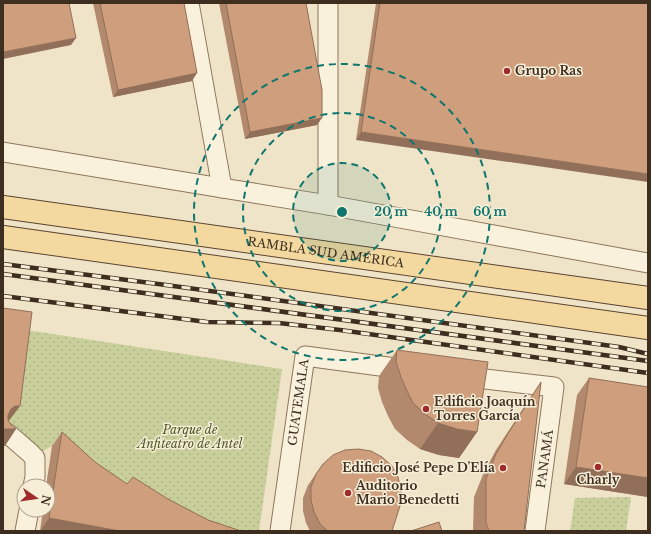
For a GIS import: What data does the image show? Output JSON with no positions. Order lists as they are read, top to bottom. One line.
{"streets":{"main road":["RAMBLA SUD AMÉRICA"],"street":["GUATEMALA","PANAMÁ"]},"crossings":[["GUATEMALA","PANAMÁ"]],"parks":["Parque de Anfiteatro de Antel"],"places":["Grupo Ras","Edificio Joaquín Torres García","Charly","Edificio José Pepe D'Elía","Auditorio Mario Benedetti"],"north":"right","rings":["20 m","40 m","60 m"]}
